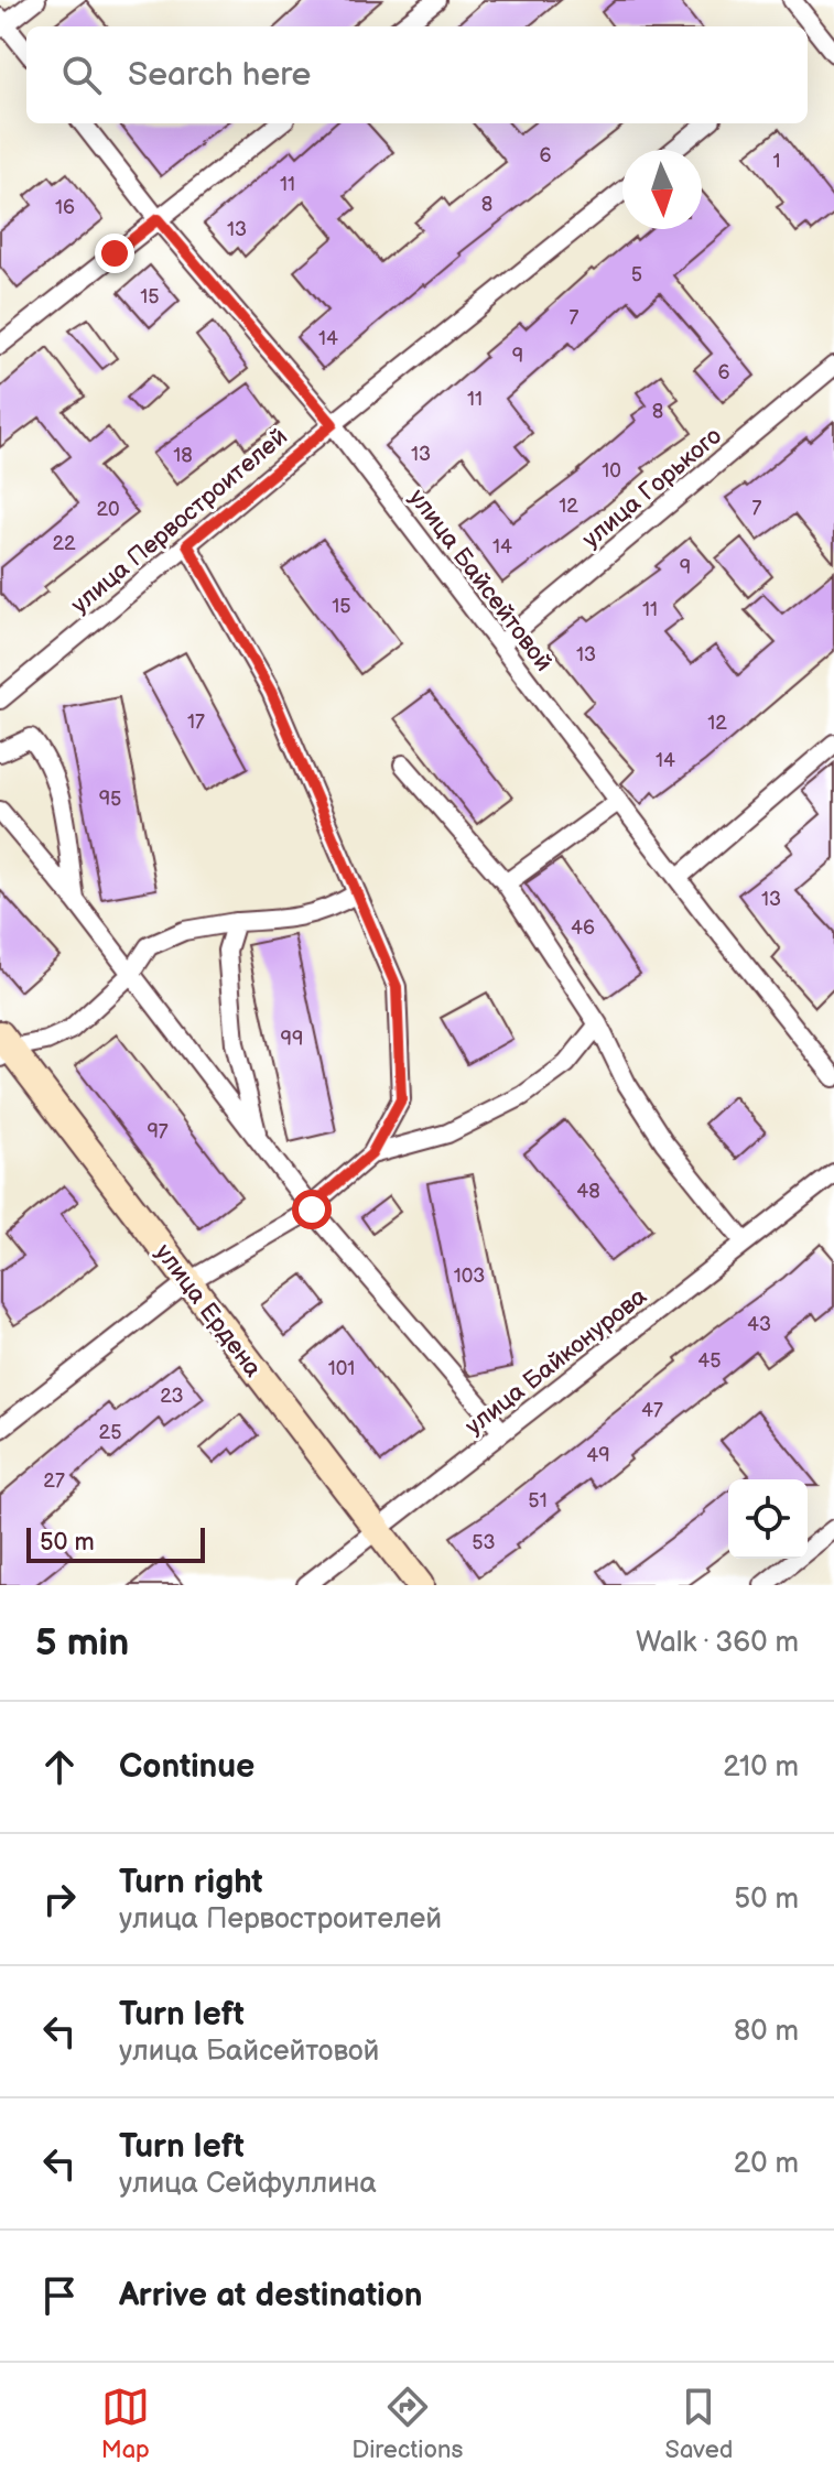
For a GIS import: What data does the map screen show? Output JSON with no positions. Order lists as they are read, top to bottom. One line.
{"streets":{"street":["улица Горького","улица Первостроителей","улица Байсейтовой","улица Ердена","улица Байконурова"]},"crossings":[["улица Горького","улица Байсейтовой"],["улица Первостроителей","улица Байсейтовой"],["улица Ердена","улица Байконурова"]],"house_numbers":["6","1","11","8","16","13","5","15","7","14","9","6","11","8","13","18","10","12","7","20","22","14","9","15","11","13","17","12","14","95","13","46","99","97","48","103","43","45","101","23","47","25","49","27","51","53"],"scale_bar":"50 m","north":"bottom","page":{"search":"Search here","scale":"50 m","heading":["5 min","Walk · 360 m"],"list":[["Continue","210 m"],["Turn right","улица Первостроителей","50 m"],["Turn left","улица Байсейтовой","80 m"],["Turn left","улица Сейфуллина","20 m"],"Arrive at destination"],"nav":["Map","Directions","Saved"]}}
